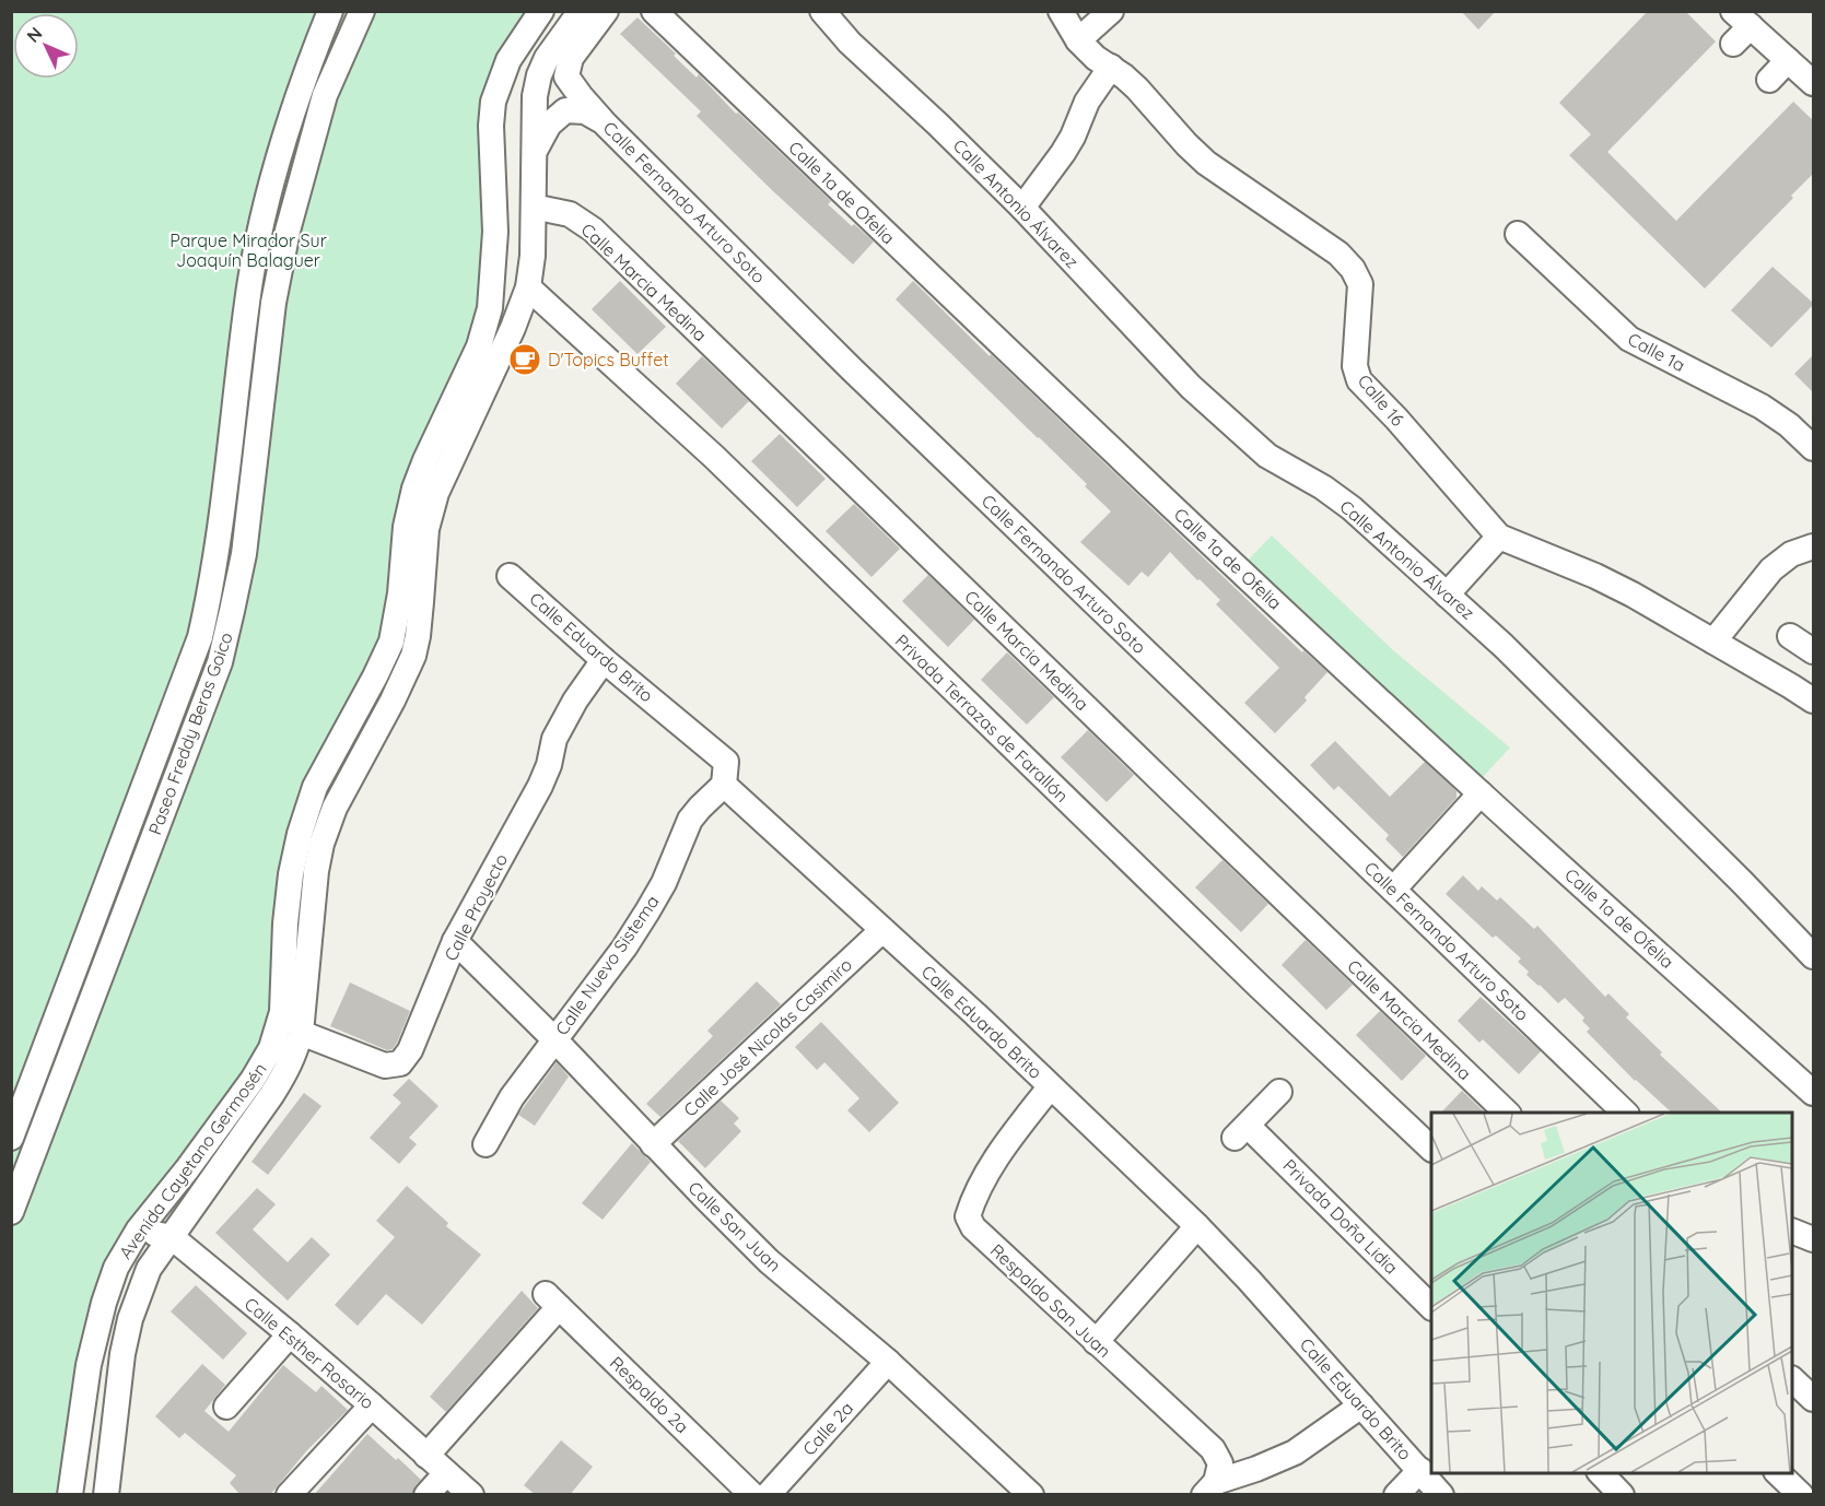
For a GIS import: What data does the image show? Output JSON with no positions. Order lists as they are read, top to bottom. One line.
{"streets":{"street":["Calle 1a de Ofelia","Calle Fernando Arturo Soto","Calle Antonio Álvarez","Calle Marcia Medina","Calle 1a","Calle 16","Calle Eduardo Brito","Privada Terrazas de Farallón","Paseo Freddy Beras Goico","Calle Proyecto","Calle Nuevo Sistema","Calle José Nicolás Casimiro","Avenida Cayetano Germosén","Privada Doña Lidia","Calle San Juan","Respaldo San Juan","Calle Esther Rosario","Respaldo 2a","Calle 2a"]},"crossings":[["Calle Marcia Medina","Avenida Cayetano Germosén"],["Calle Eduardo Brito","Calle Proyecto"],["Calle Eduardo Brito","Calle Nuevo Sistema"],["Calle Eduardo Brito","Calle José Nicolás Casimiro"],["Calle Eduardo Brito","Respaldo San Juan"],["Privada Terrazas de Farallón","Avenida Cayetano Germosén"],["Calle Proyecto","Avenida Cayetano Germosén"],["Calle Proyecto","Calle San Juan"],["Calle Nuevo Sistema","Calle San Juan"],["Calle José Nicolás Casimiro","Calle San Juan"],["Avenida Cayetano Germosén","Calle Esther Rosario"],["Calle San Juan","Calle 2a"],["Calle Esther Rosario","Respaldo 2a"]],"parks":["Parque Mirador Sur Joaquín Balaguer"],"places":{"cafe":["D'Topics Buffet"]},"north":"top left"}
